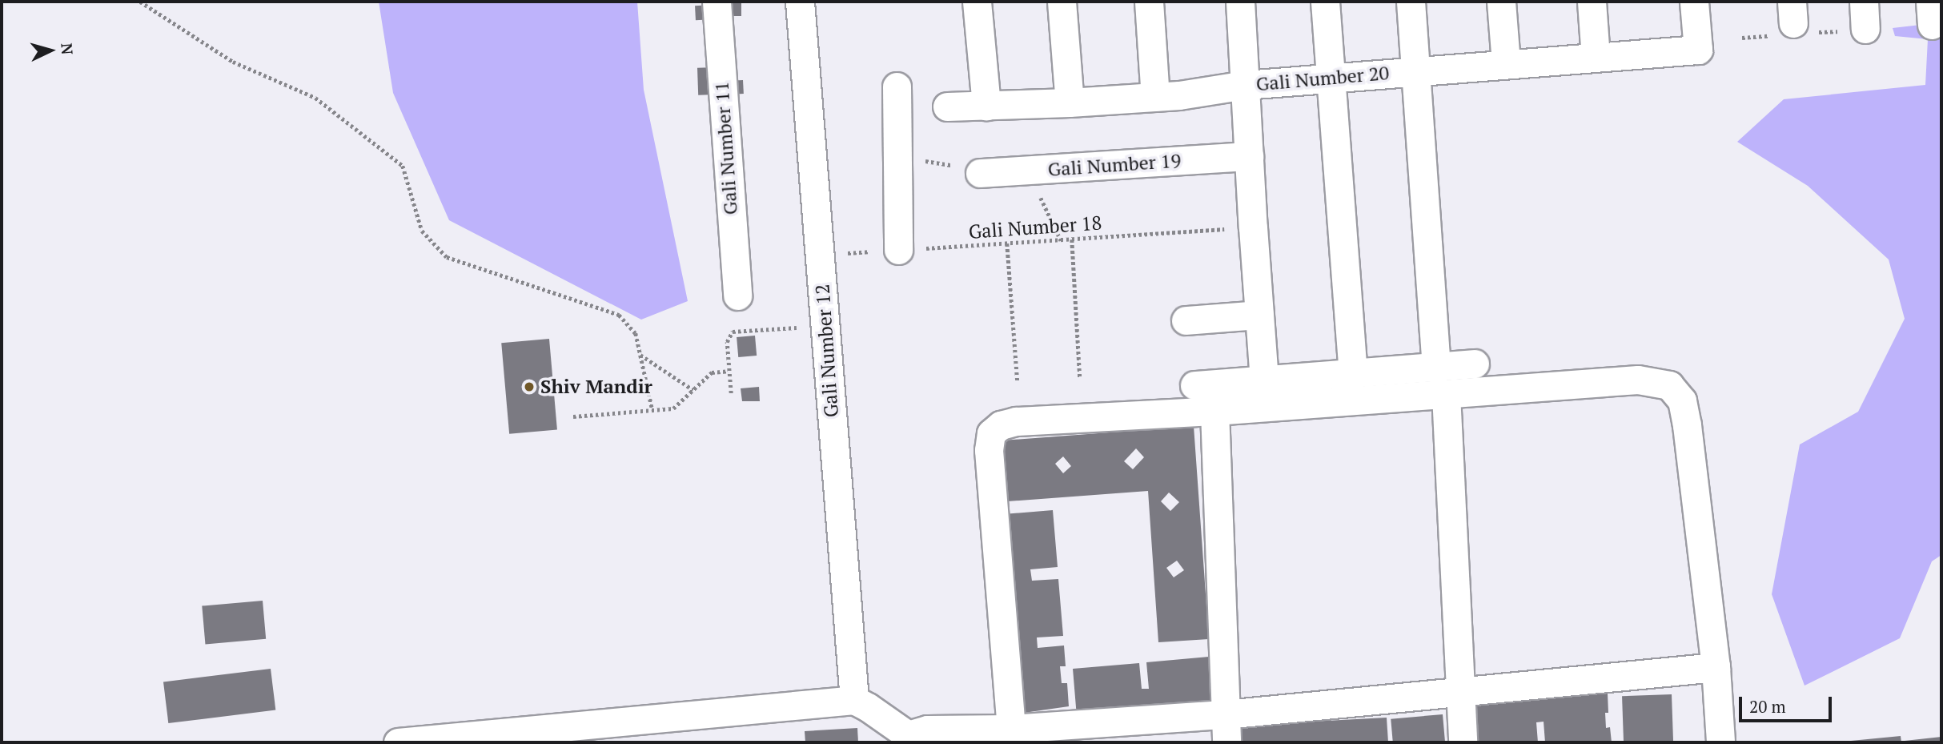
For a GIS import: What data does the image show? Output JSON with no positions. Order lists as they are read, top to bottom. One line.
{"streets":{"street":["Gali Number 20","Gali Number 11","Gali Number 19","Gali Number 12"],"path":["Gali Number 18"]},"crossings":[["Gali Number 18","Gali Number 12"]],"places":["Shiv Mandir"],"scale_bar":"20 m","north":"right"}
